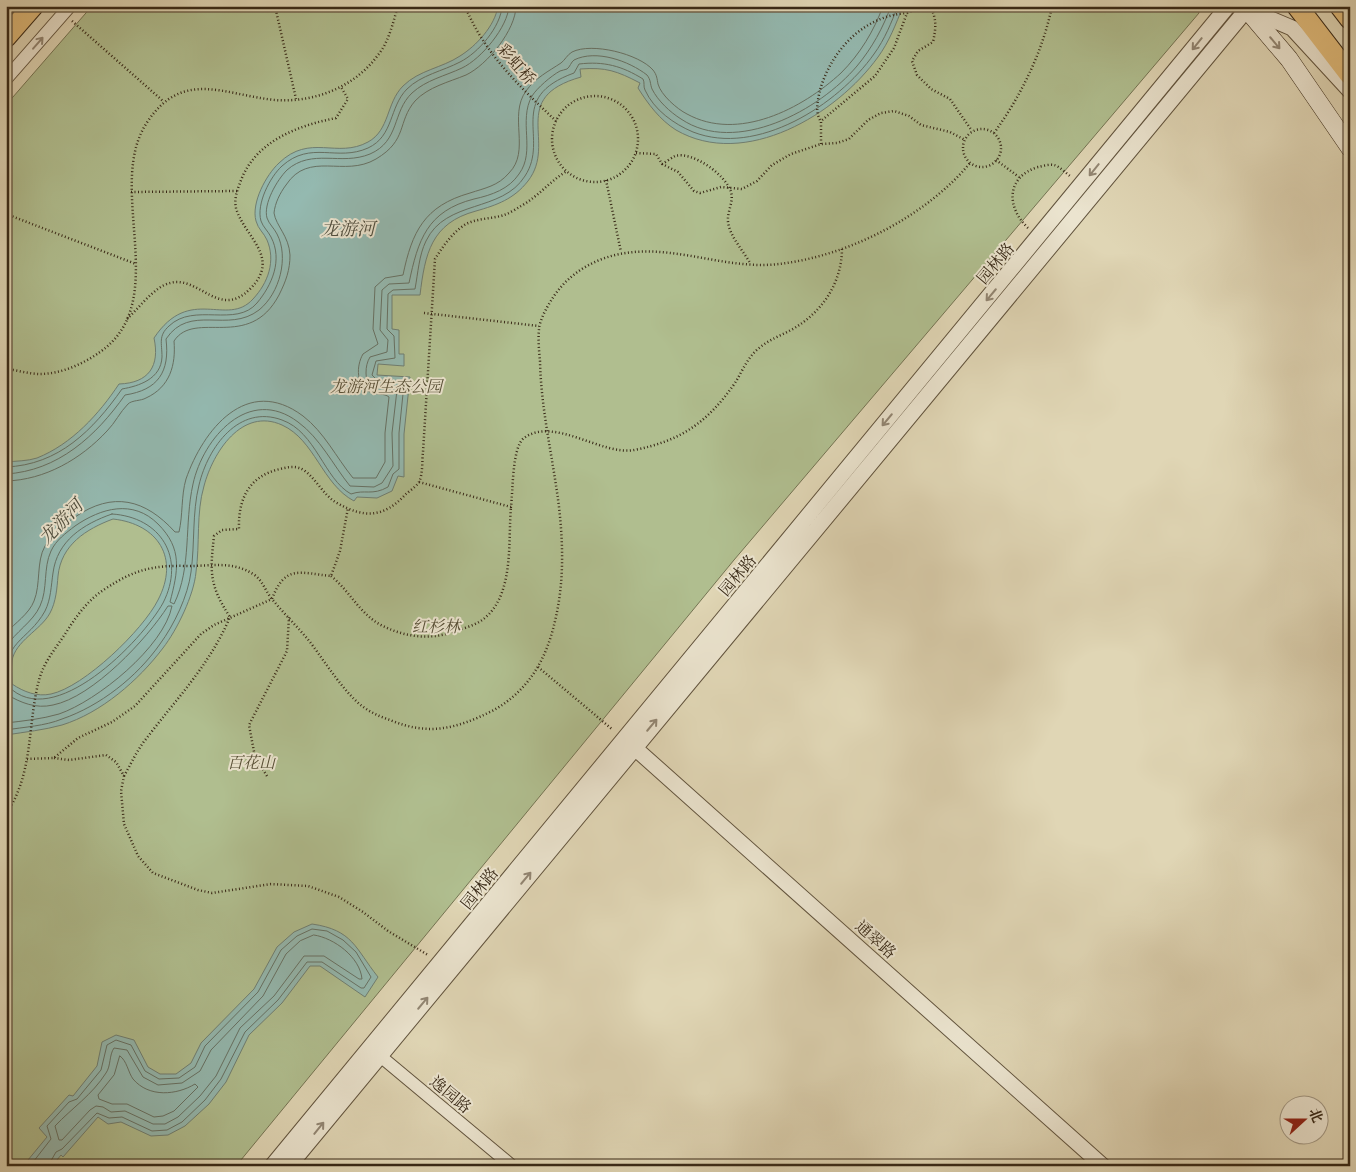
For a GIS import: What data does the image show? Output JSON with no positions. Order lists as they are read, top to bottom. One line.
{"streets":{"street":["园林路","通翠路","逸园路"],"path":["彩虹桥"]},"crossings":[["园林路","通翠路"],["园林路","逸园路"]],"water":["龙游河"],"parks":["龙游河生态公园","红杉林","百花山"],"north":"right"}
